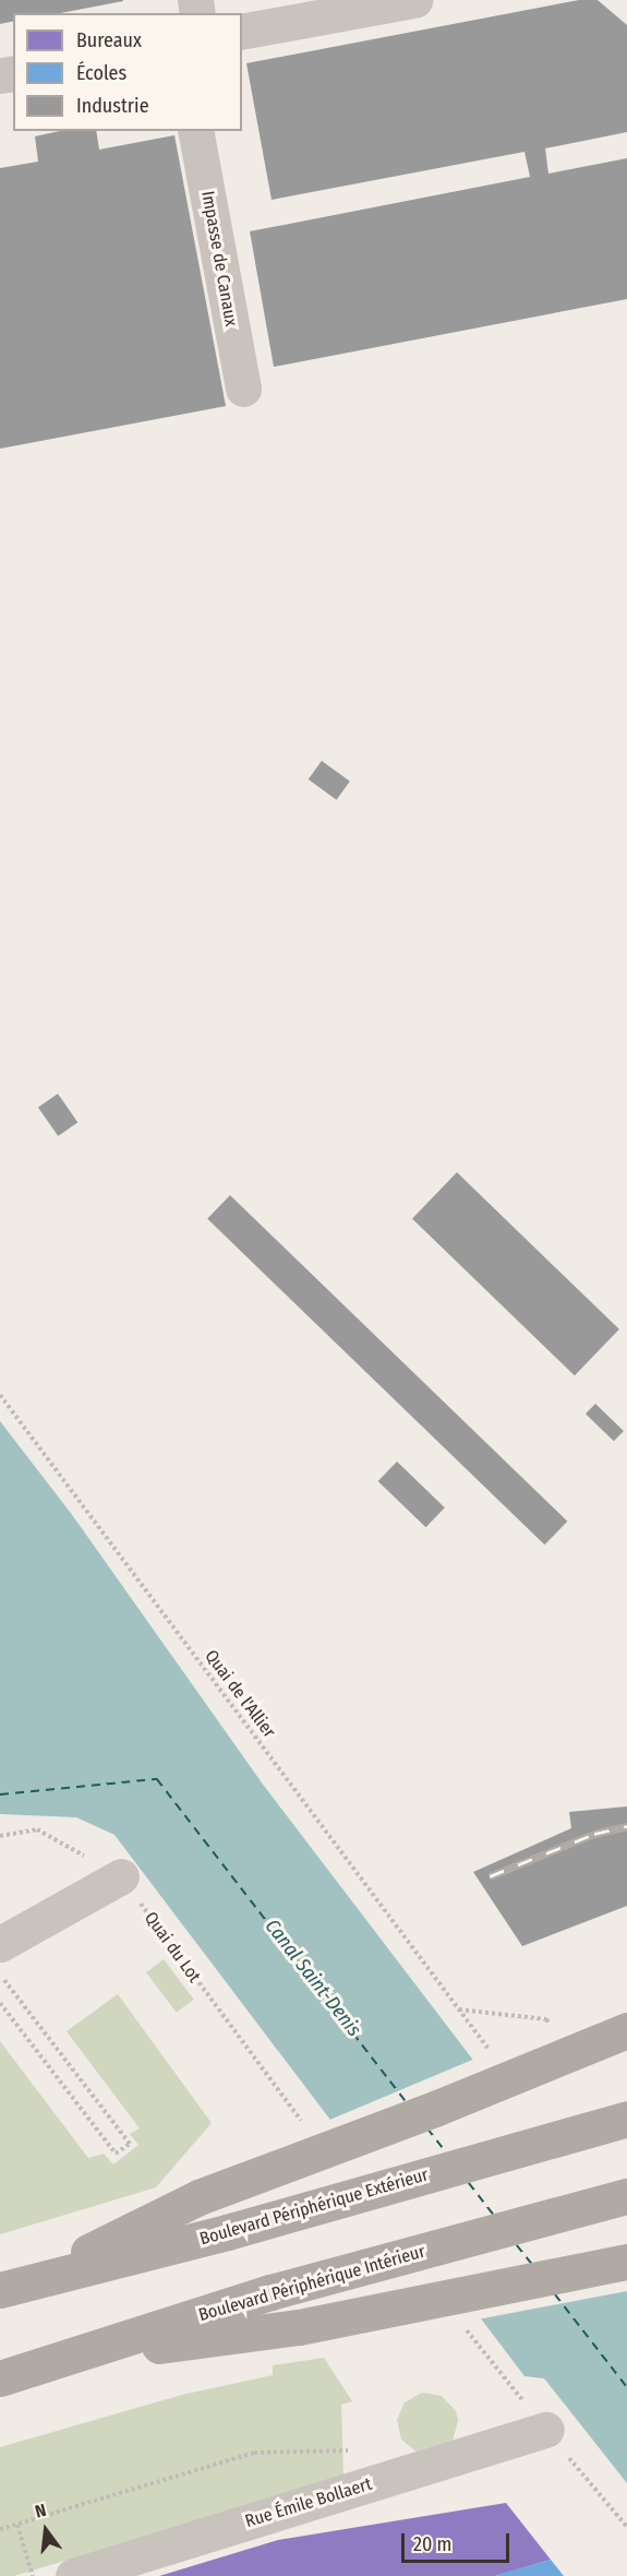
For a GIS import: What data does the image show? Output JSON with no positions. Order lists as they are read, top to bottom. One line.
{"streets":{"highway":["Boulevard Périphérique Extérieur","Boulevard Périphérique Intérieur"],"street":["Impasse de Canaux","Rue Émile Bollaert"],"path":["Quai de l'Allier","Quai du Lot"]},"water":["Canal Saint-Denis"],"legend":["Bureaux","Écoles","Industrie"],"scale_bar":"20 m","north":"top"}
